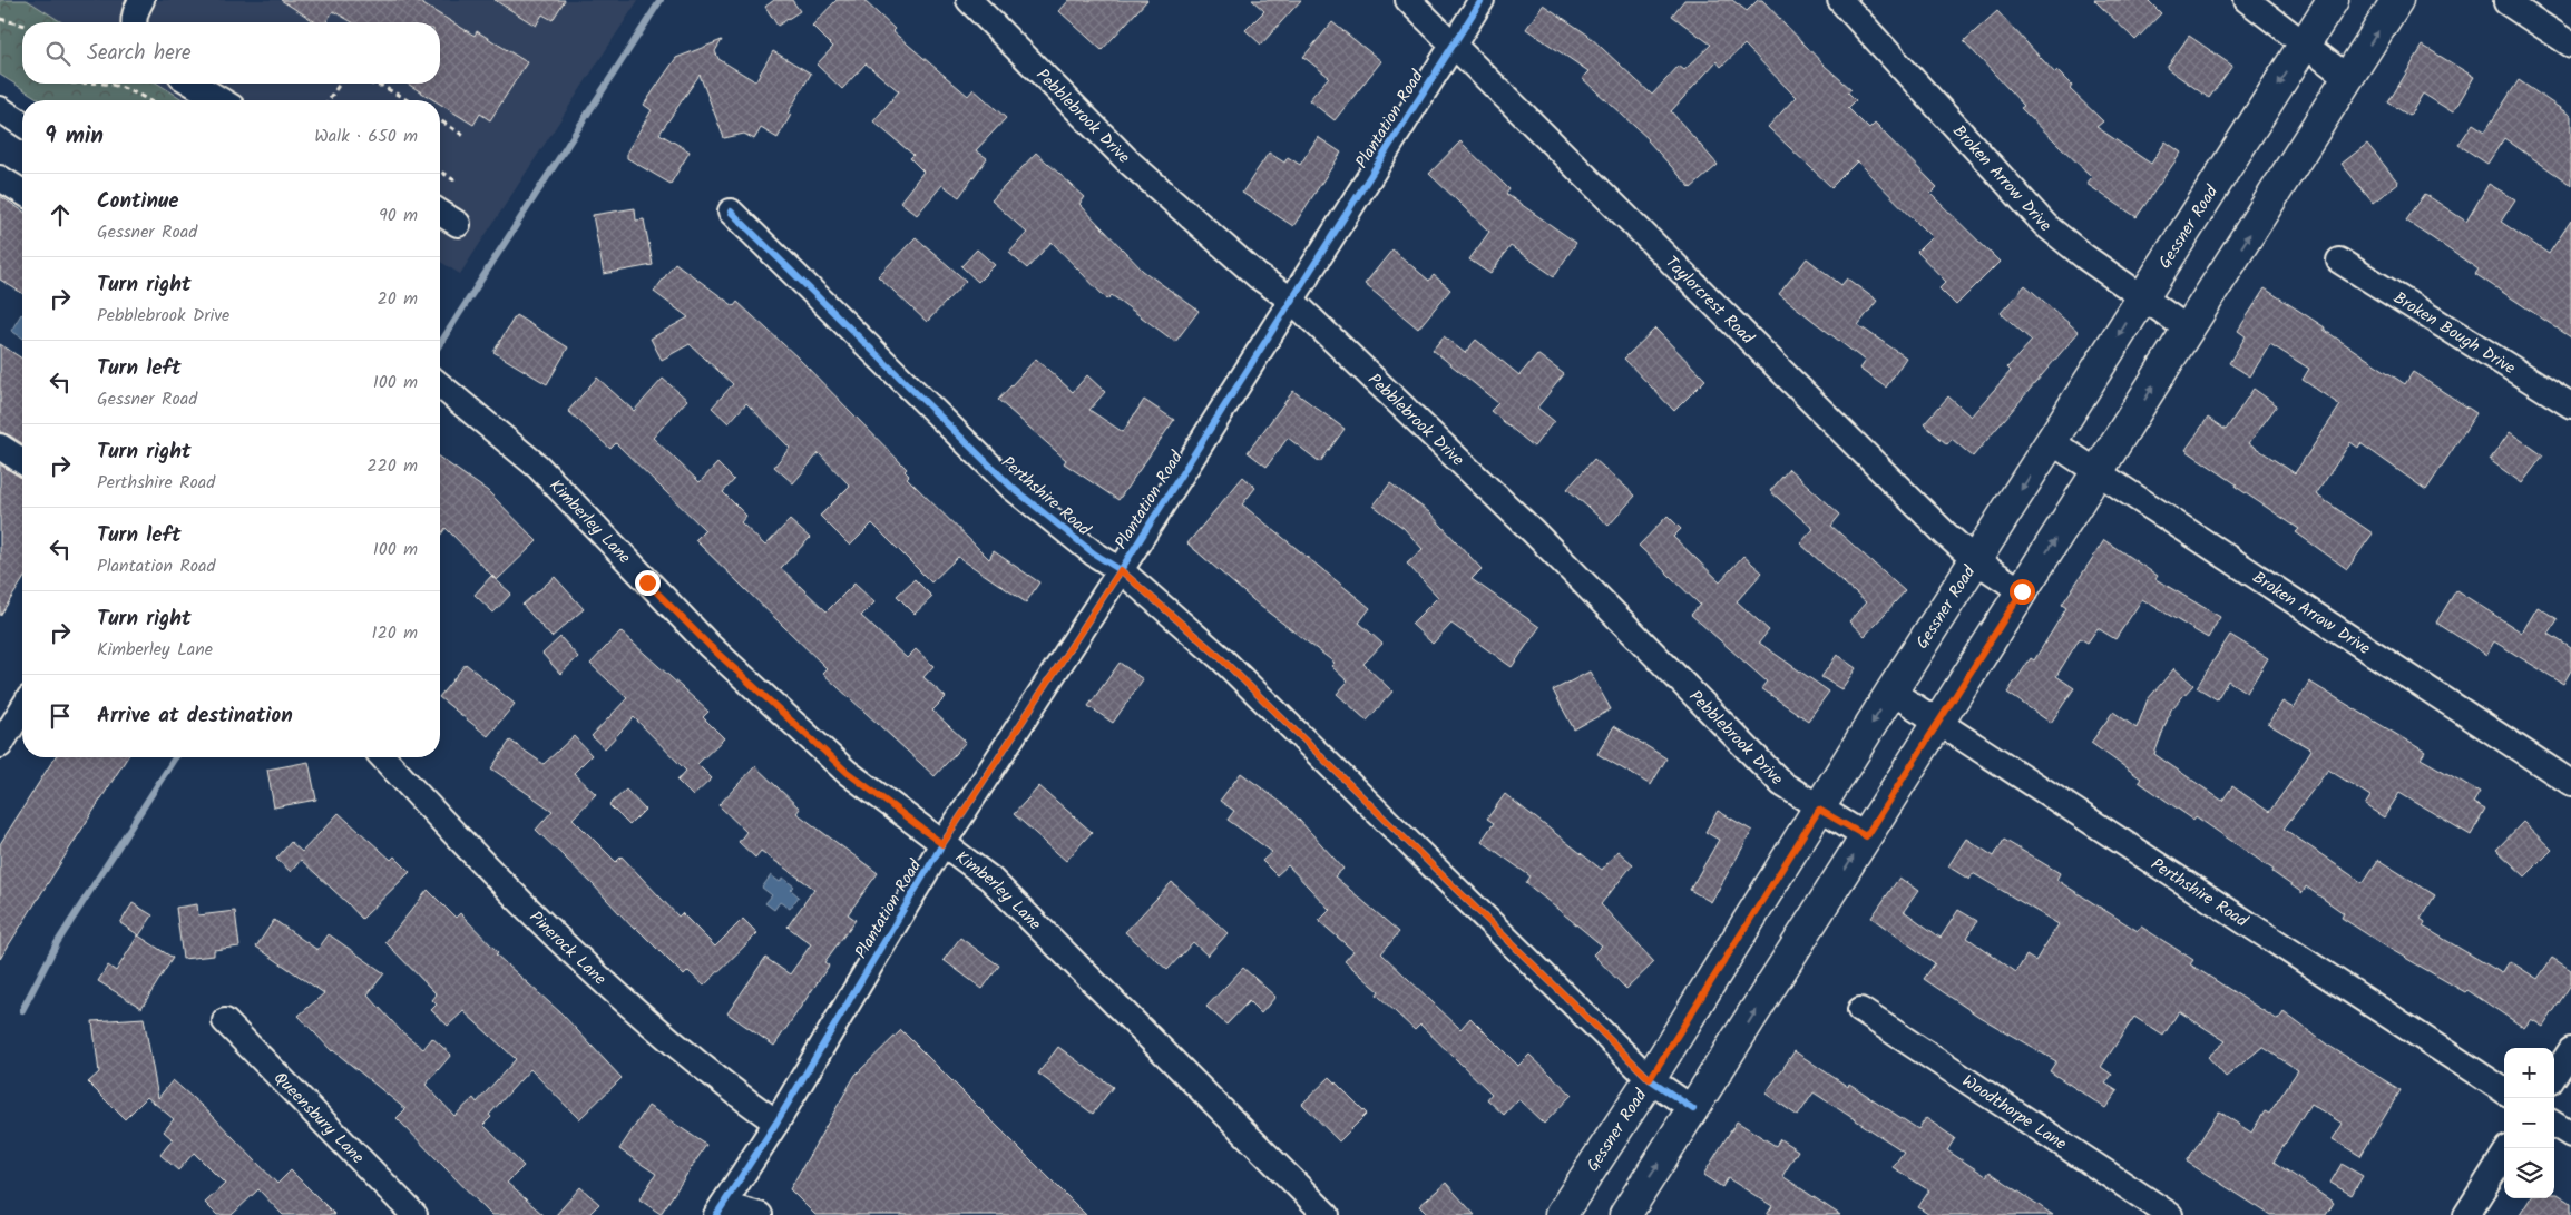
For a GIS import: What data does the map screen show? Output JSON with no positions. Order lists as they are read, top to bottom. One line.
{"streets":{"main road":["Gessner Road"],"street":["Pebblebrook Drive","Plantation Road","Broken Arrow Drive","Taylorcrest Road","Broken Bough Drive","Perthshire Road","Kimberley Lane","Pinerock Lane","Woodthorpe Lane","Queensbury Lane"]},"crossings":[["Pebblebrook Drive","Plantation Road"],["Pebblebrook Drive","Gessner Road"],["Plantation Road","Taylorcrest Road"],["Plantation Road","Perthshire Road"],["Plantation Road","Kimberley Lane"],["Plantation Road","Pinerock Lane"],["Broken Arrow Drive","Gessner Road"],["Gessner Road","Taylorcrest Road"],["Gessner Road","Perthshire Road"]],"page":{"search":"Search here","heading":["9 min","Walk · 650 m"],"list":[["Continue","Gessner Road","90 m"],["Turn right","Pebblebrook Drive","20 m"],["Turn left","Gessner Road","100 m"],["Turn right","Perthshire Road","220 m"],["Turn left","Plantation Road","100 m"],["Turn right","Kimberley Lane","120 m"],"Arrive at destination"],"map_buttons":["+","−"]}}
